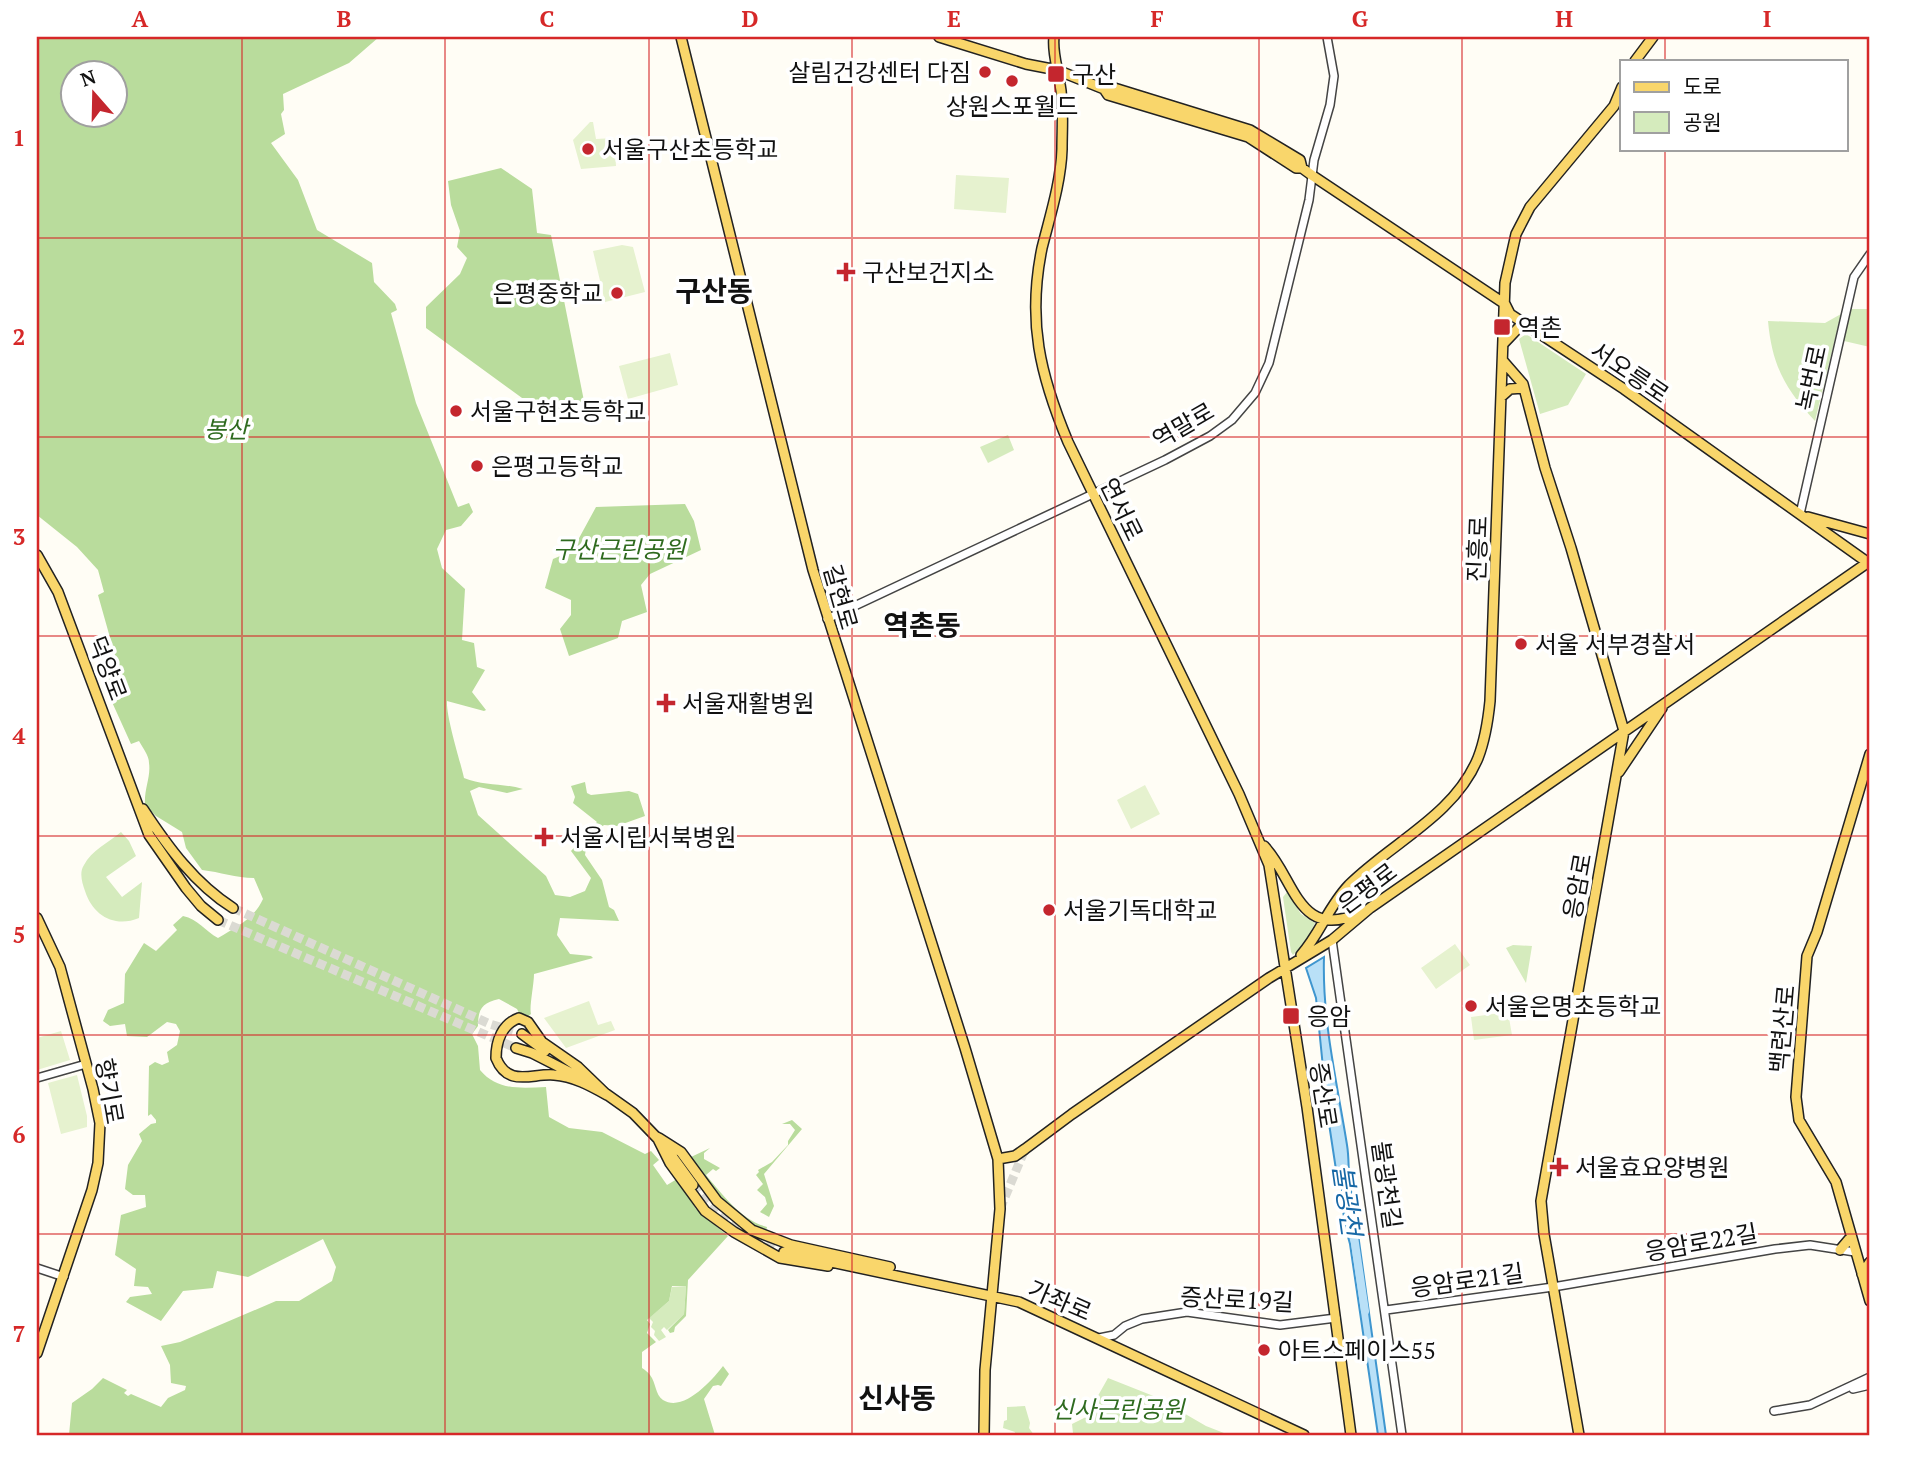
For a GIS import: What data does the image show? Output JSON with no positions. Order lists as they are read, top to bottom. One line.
{"streets":{"main road":["서오릉로","연서로","진흥로","갈현로","덕양로","응암로","은평로","백련산로","향기로","증산로","가좌로"],"street":["녹번로","역말로","불광천길","응암로22길","응암로21길","증산로19길"]},"crossings":[["서오릉로","녹번로"],["서오릉로","역말로"],["서오릉로","연서로"],["서오릉로","진흥로"],["서오릉로","은평로"],["역말로","연서로"],["역말로","갈현로"],["연서로","진흥로"],["연서로","은평로"],["연서로","증산로"],["진흥로","응암로"],["진흥로","은평로"],["진흥로","증산로"],["갈현로","은평로"],["응암로","은평로"],["응암로","응암로22길"],["응암로","응암로21길"],["은평로","증산로"],["은평로","불광천길"],["백련산로","응암로22길"],["증산로","증산로19길"],["불광천길","응암로21길"],["응암로22길","응암로21길"],["증산로19길","가좌로"]],"districts":["구산동","역촌동","신사동"],"water":["불광천"],"parks":["봉산","구산근린공원","신사근린공원"],"places":{"other":["살림건강센터 다짐","상원스포월드","서울구산초등학교","은평중학교","서울구현초등학교","은평고등학교","서울 서부경찰서","서울기독대학교","서울은명초등학교","아트스페이스55"],"transit":["구산","역촌","응암"],"health":["구산보건지소","서울재활병원","서울시립서북병원","서울효요양병원"]},"legend":["도로","공원"],"north":"top","grid":{"columns":["A","B","C","D","E","F","G","H","I"],"rows":["1","2","3","4","5","6","7"]}}
